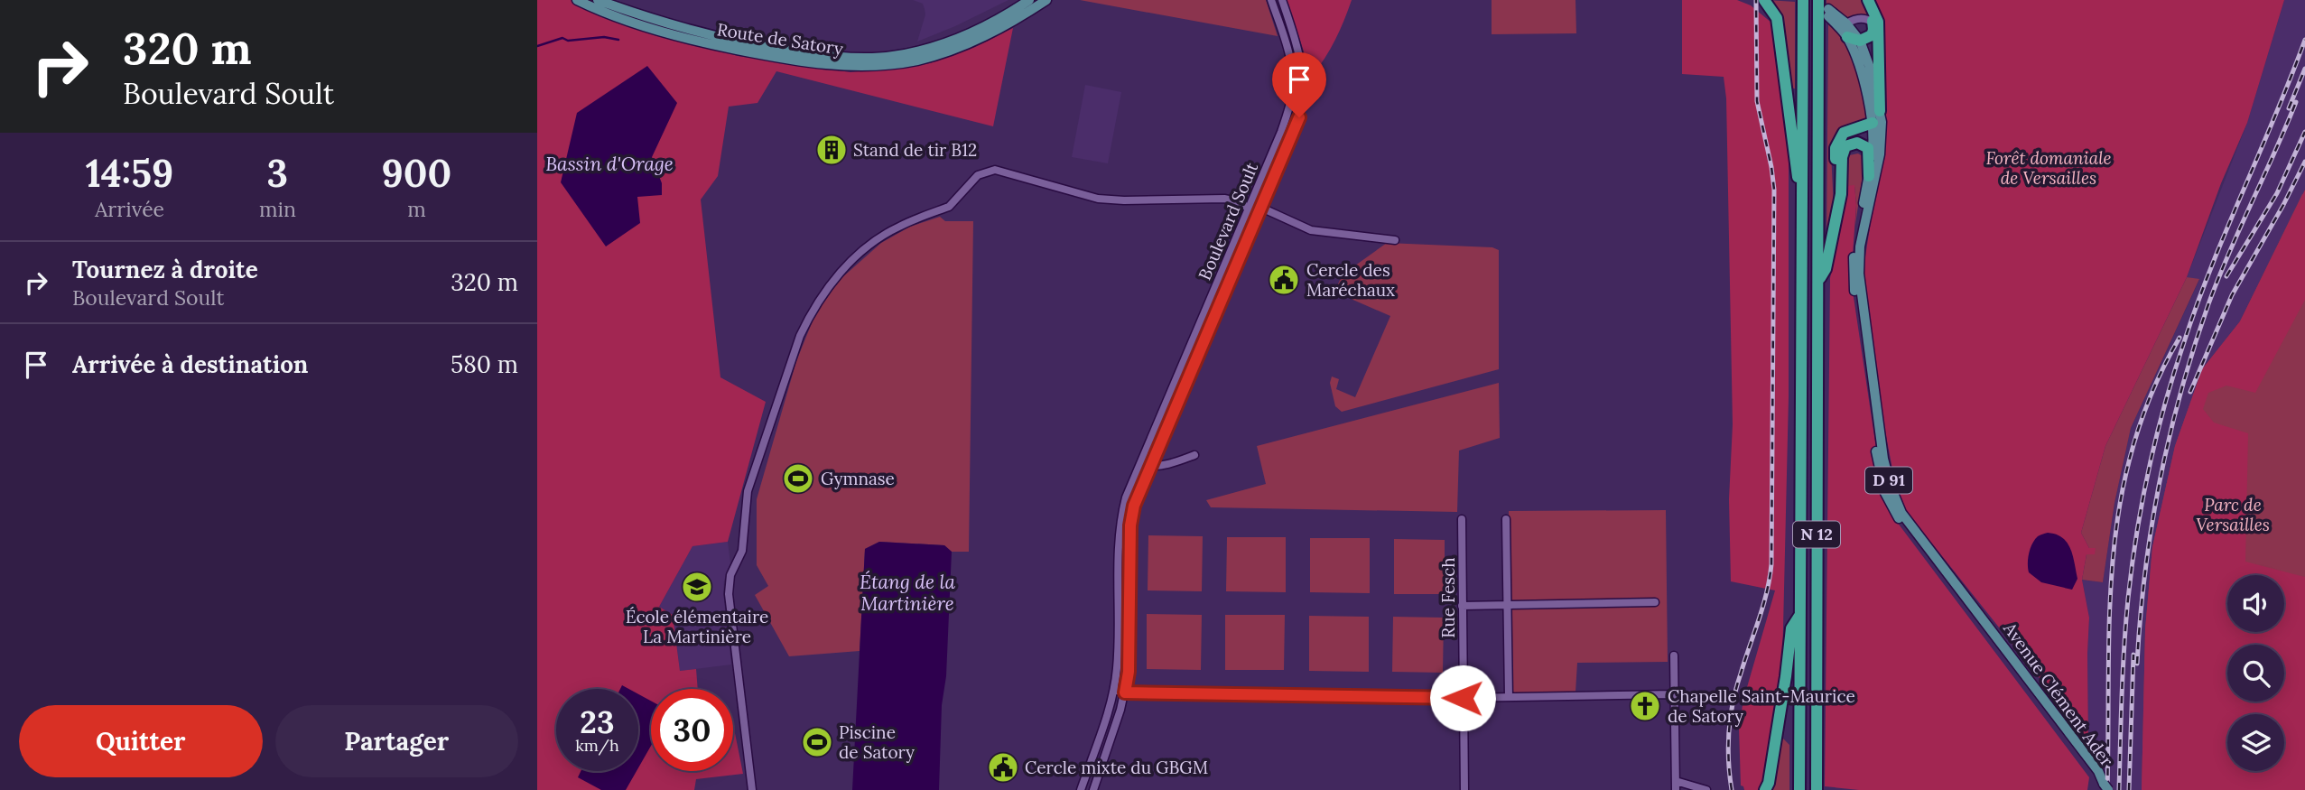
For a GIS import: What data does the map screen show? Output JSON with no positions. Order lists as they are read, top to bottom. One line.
{"streets":{"highway":["N 12"],"main road":["Route de Satory","D 91","Avenue Clément Ader"],"street":["Boulevard Soult","Rue Fesch"]},"water":["Bassin d'Orage","Étang de la Martinière"],"parks":["Forêt domaniale de Versailles","Parc de Versailles"],"places":{"building":["Stand de tir B12"],"public building":["Cercle des Maréchaux","Cercle mixte du GBGM"],"sports":["Gymnase","Piscine de Satory"],"school or university":["École élémentaire La Martinière"],"church":["Chapelle Saint-Maurice de Satory"]},"page":{"turn":["320 m","Boulevard Soult"],"eta":["14:59","Arrivée","3","min","900","m"],"list":[{"name":"Tournez à droite","note":"Boulevard Soult","value":"320 m"},{"name":"Arrivée à destination","value":"580 m"}],"speed":"23 km/h","limit":"30","buttons":["Quitter","Partager"]}}
